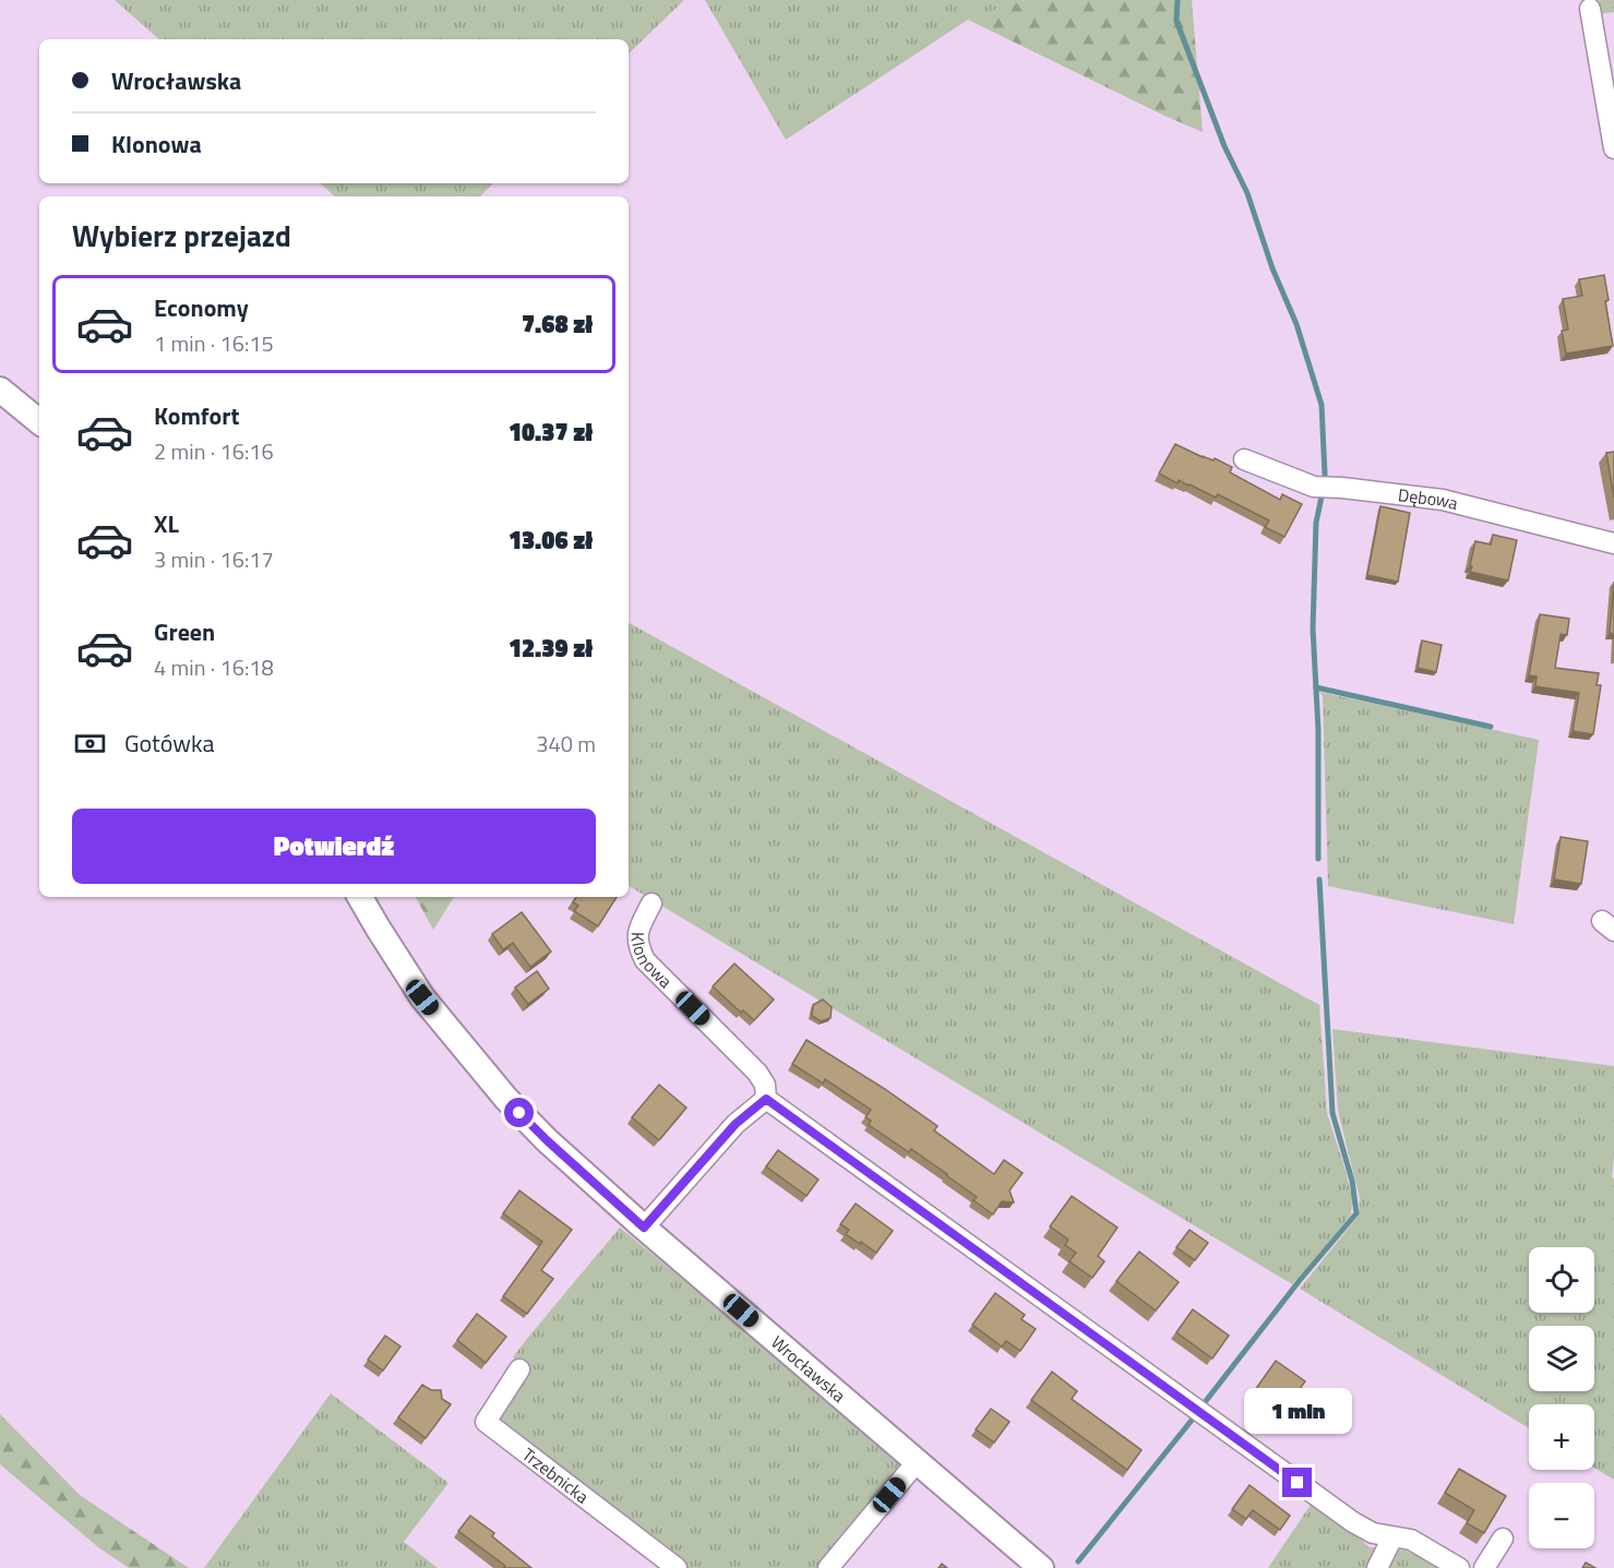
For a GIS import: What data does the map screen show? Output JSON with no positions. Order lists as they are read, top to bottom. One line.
{"streets":{"street":["Dębowa","Klonowa","Wrocławska","Trzebnicka"]},"page":{"banner":["Wrocławska","Klonowa"],"heading":"Wybierz przejazd","list":[{"name":"Economy","note":"1 min · 16:15","value":"7.68 zł"},{"name":"Komfort","note":"2 min · 16:16","value":"10.37 zł"},{"name":"XL","note":"3 min · 16:17","value":"13.06 zł"},{"name":"Green","note":"4 min · 16:18","value":"12.39 zł"}],"pay":["Gotówka","340 m"],"buttons":"Potwierdź","map_buttons":["+","−"],"bubble":"1 min"}}
